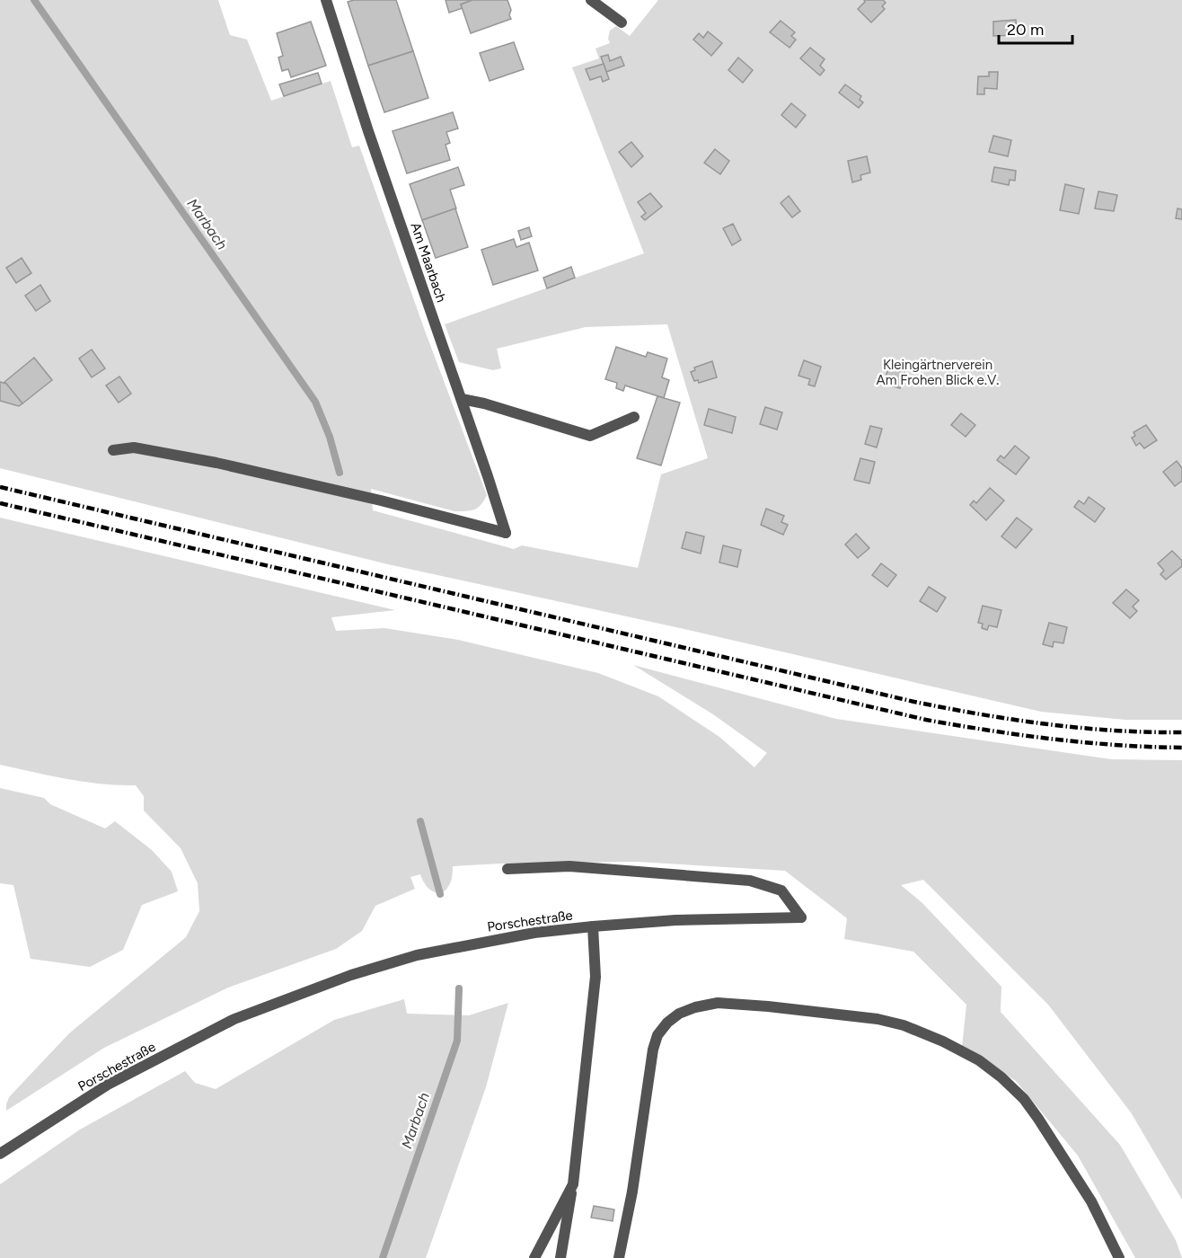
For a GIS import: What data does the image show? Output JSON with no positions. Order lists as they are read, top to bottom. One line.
{"streets":{"street":["Am Maarbach","Porschestraße"]},"water":["Marbach"],"parks":["Kleingärtnerverein Am Frohen Blick e.V."],"scale_bar":"20 m"}
